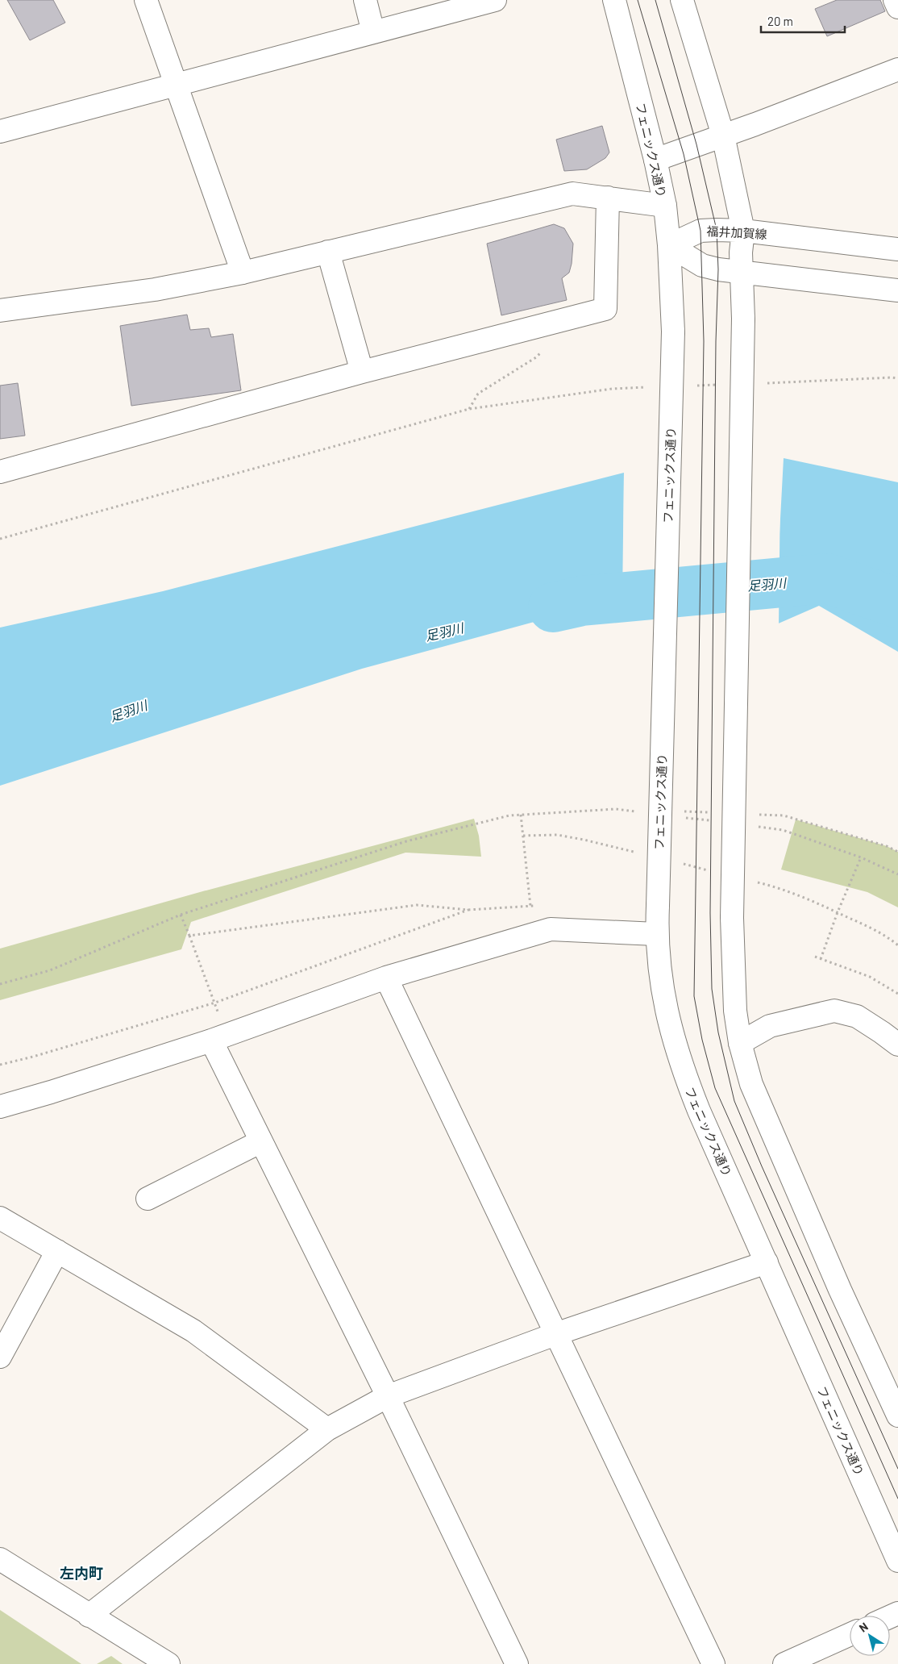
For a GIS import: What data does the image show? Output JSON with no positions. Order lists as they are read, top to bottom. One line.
{"streets":{"street":["フェニックス通り","福井加賀線"]},"crossings":[["フェニックス通り","福井加賀線"]],"districts":["左内町"],"water":["足羽川"],"scale_bar":"20 m","north":"top left"}
